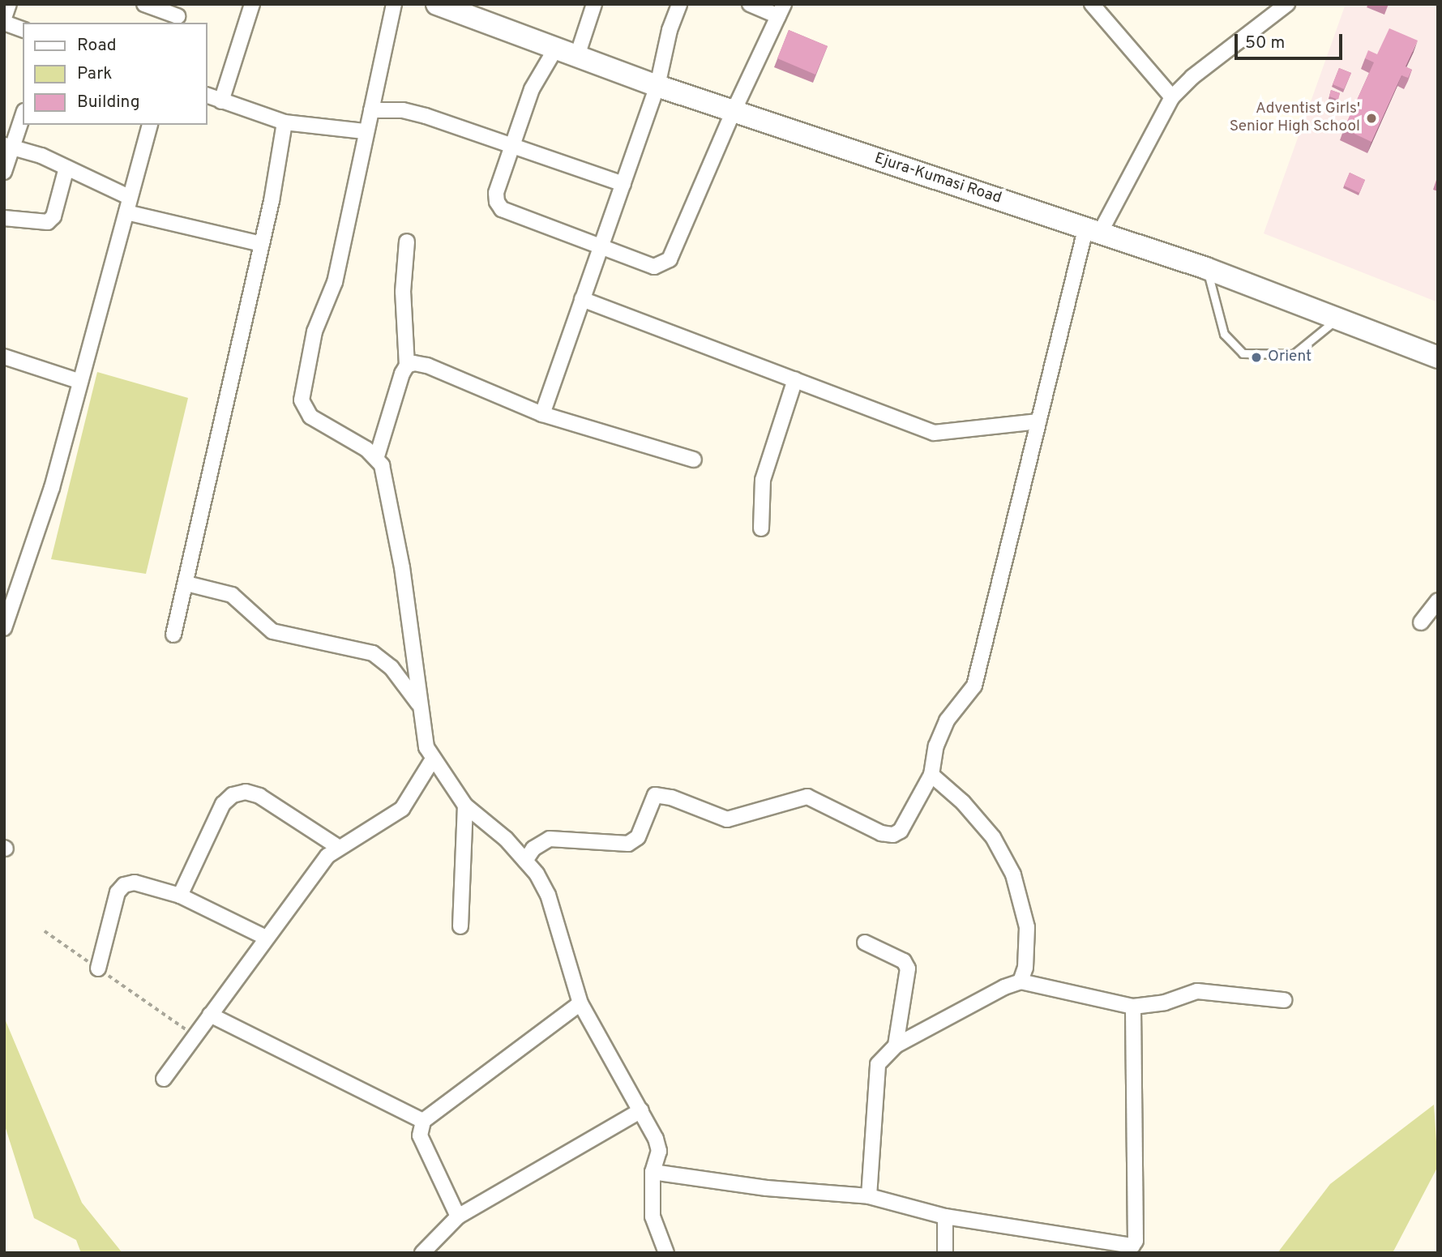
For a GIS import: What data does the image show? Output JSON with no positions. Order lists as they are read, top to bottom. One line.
{"streets":{"main road":["Ejura-Kumasi Road"]},"places":["Adventist Girls' Senior High School","Orient"],"legend":["Road","Park","Building"],"scale_bar":"50 m"}
